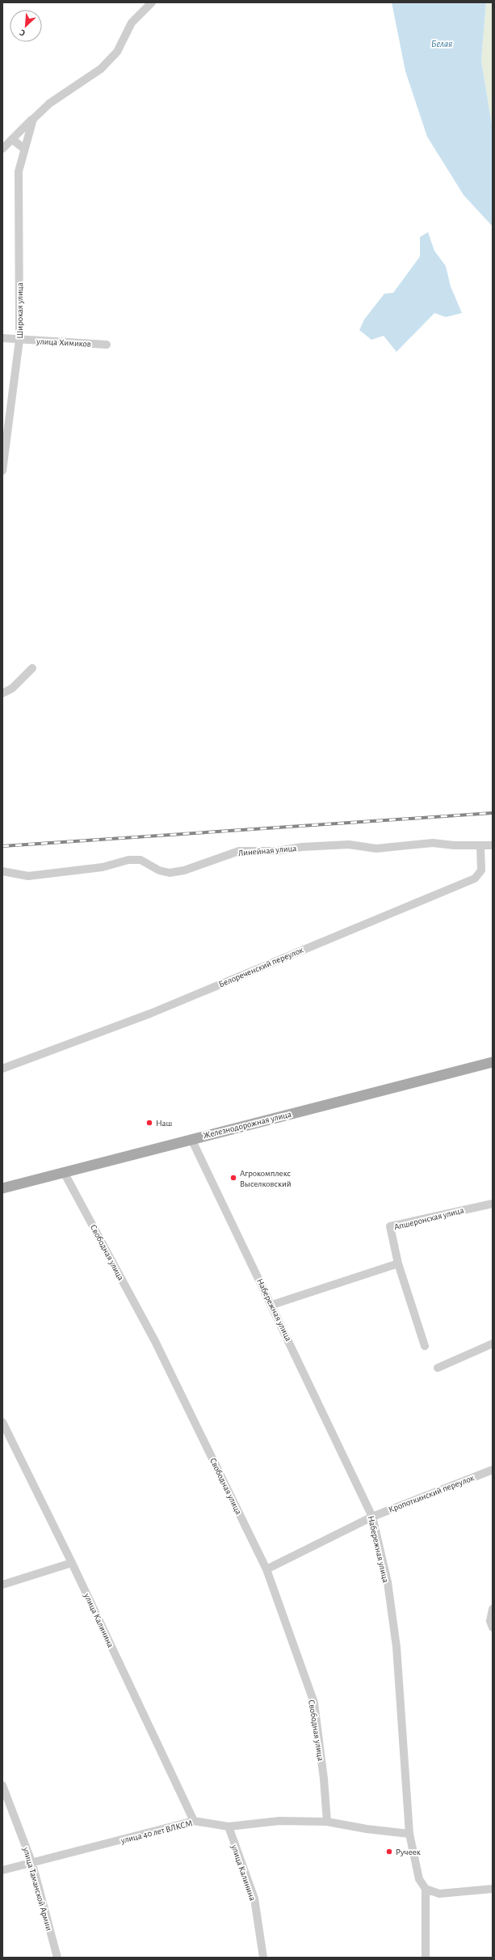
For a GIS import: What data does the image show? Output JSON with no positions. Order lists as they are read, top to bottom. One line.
{"streets":{"main road":["Железнодорожная улица"],"street":["Широкая улица","улица Химиков","Линейная улица","Белореченский переулок","Апшеронская улица","Свободная улица","Набережная улица","Кропоткинский переулок","улица Калинина","улица 40 лет ВЛКСМ","улица Таманской Армии"]},"crossings":[["Широкая улица","улица Химиков"],["Линейная улица","Белореченский переулок"],["Железнодорожная улица","Свободная улица"],["Железнодорожная улица","Набережная улица"],["Свободная улица","Кропоткинский переулок"],["Свободная улица","улица 40 лет ВЛКСМ"],["Набережная улица","Кропоткинский переулок"],["Набережная улица","улица 40 лет ВЛКСМ"],["улица Калинина","улица 40 лет ВЛКСМ"],["улица 40 лет ВЛКСМ","улица Таманской Армии"]],"water":["Белая"],"places":["Наш","Агрокомплекс Выселковский","Ручеек"],"north":"bottom left"}
